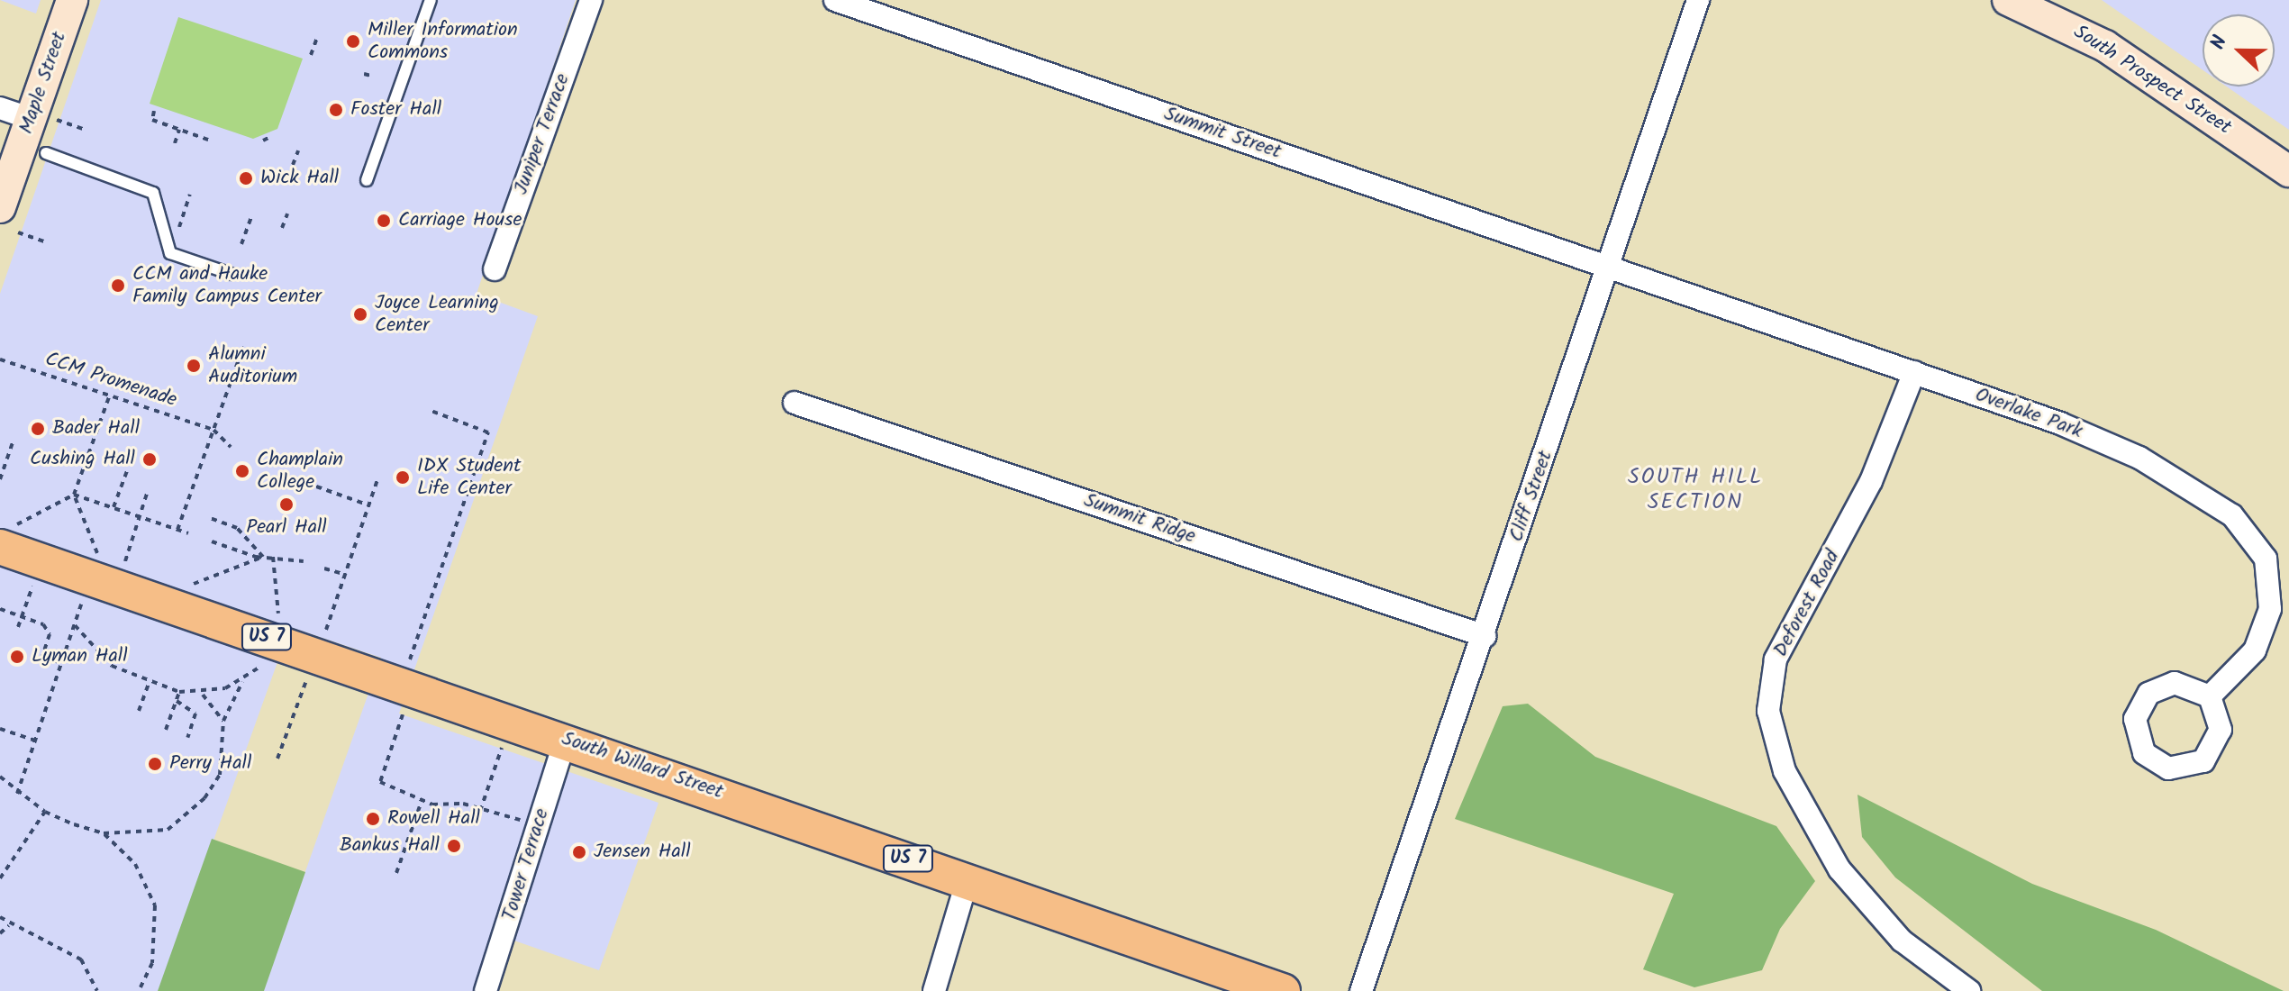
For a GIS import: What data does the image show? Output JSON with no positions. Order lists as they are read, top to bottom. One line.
{"streets":{"main road":["US 7","South Willard Street"],"street":["South Prospect Street","Maple Street","Summit Street","Juniper Terrace","Overlake Park","Cliff Street","Summit Ridge","Deforest Road","Tower Terrace"],"path":["CCM Promenade"]},"crossings":[["Summit Street","Overlake Park"],["Summit Street","Cliff Street"],["Overlake Park","Cliff Street"],["Overlake Park","Deforest Road"],["Cliff Street","Summit Ridge"],["South Willard Street","Tower Terrace"]],"districts":["SOUTH HILL SECTION"],"places":["Miller Information Commons","Foster Hall","Wick Hall","Carriage House","CCM and Hauke Family Campus Center","Joyce Learning Center","Alumni Auditorium","Bader Hall","Cushing Hall","Champlain College","IDX Student Life Center","Pearl Hall","Lyman Hall","Perry Hall","Rowell Hall","Bankus Hall","Jensen Hall"],"north":"left"}
